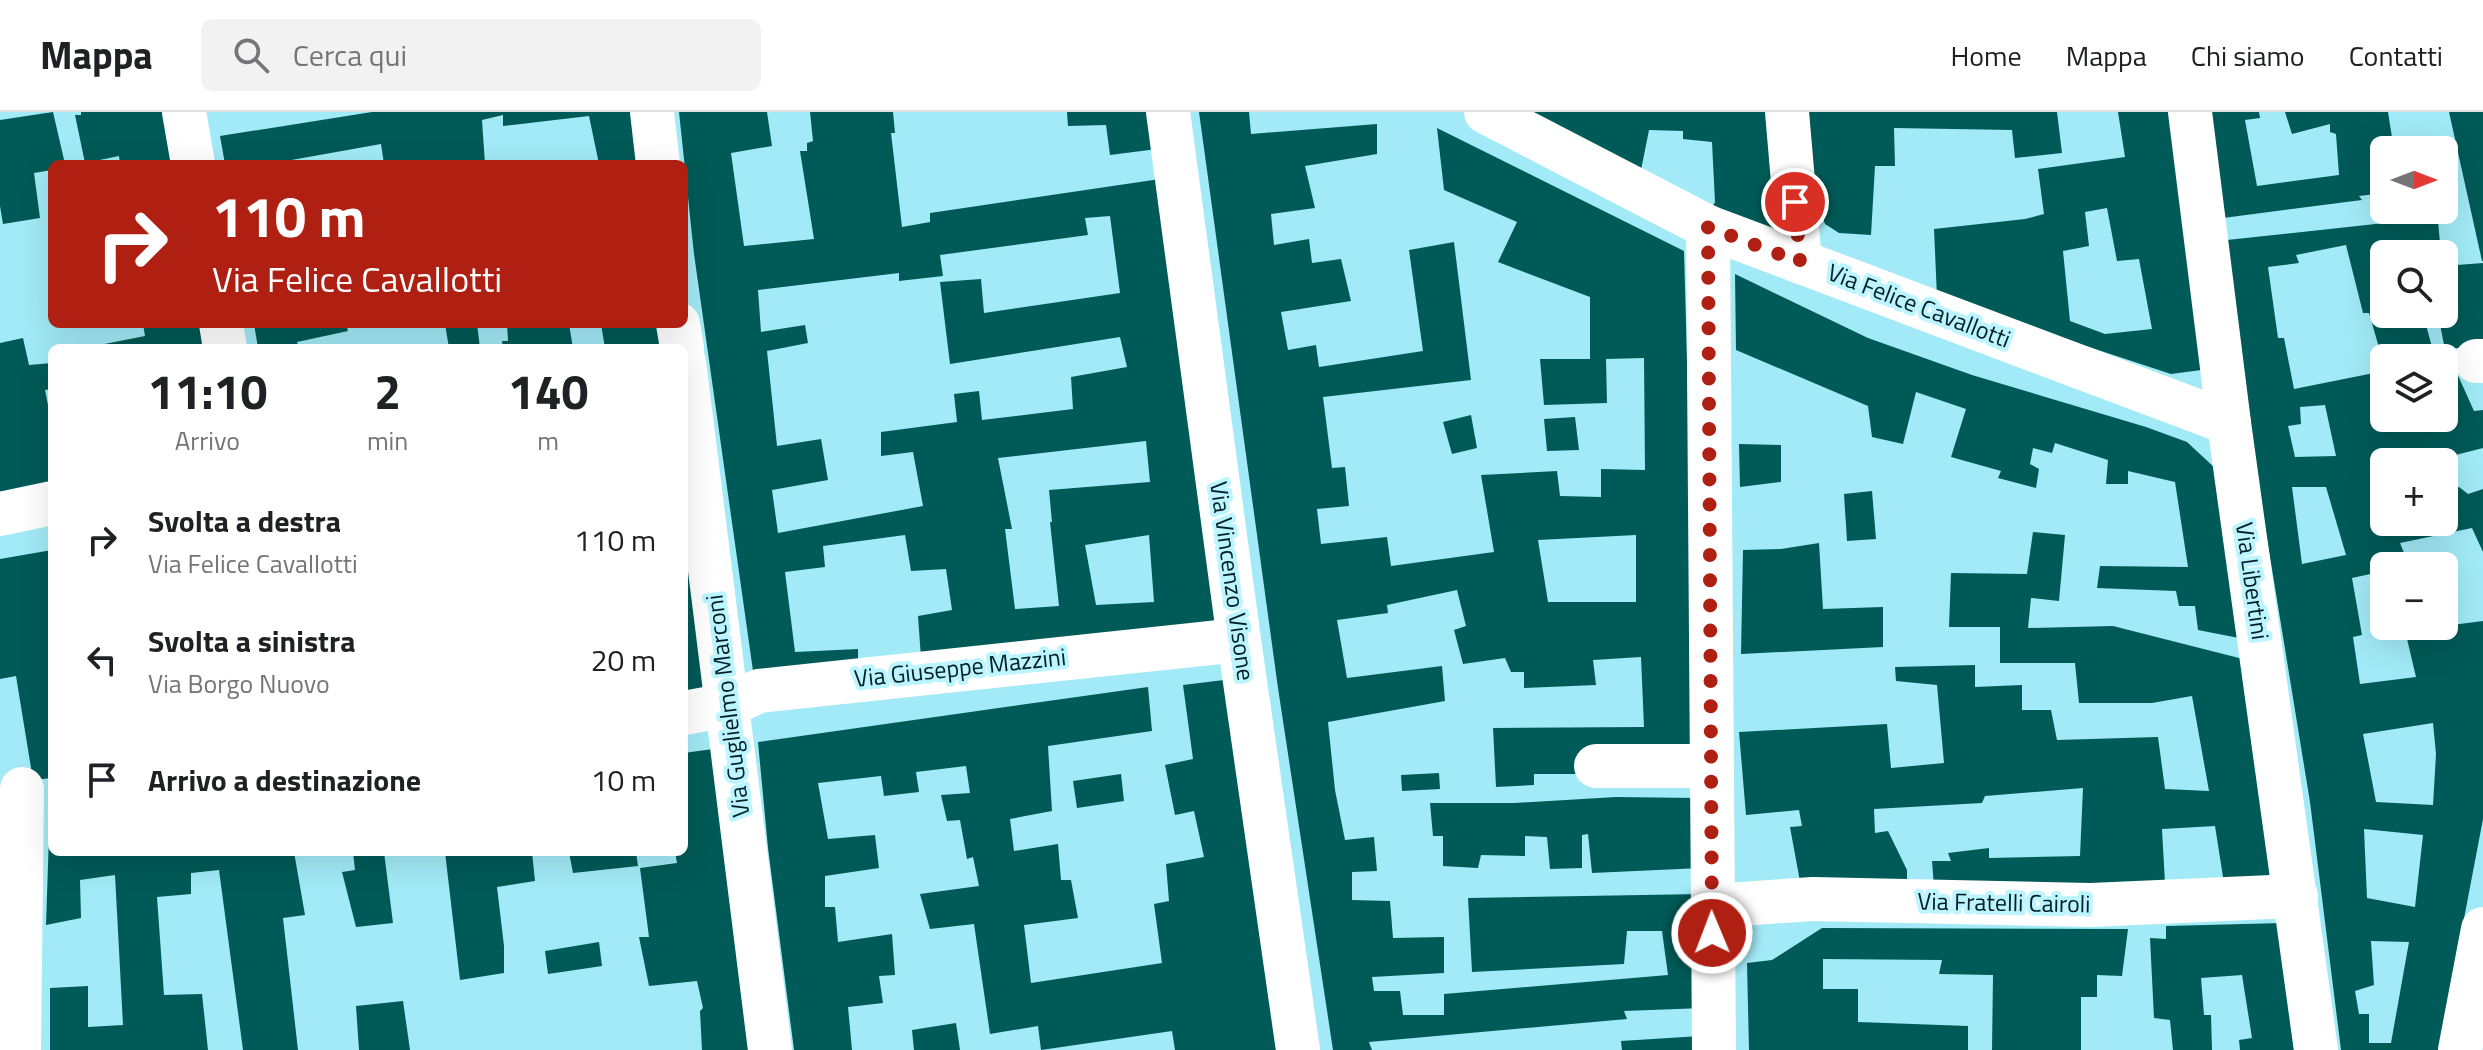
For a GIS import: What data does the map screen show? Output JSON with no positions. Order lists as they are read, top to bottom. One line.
{"streets":{"street":["Via Felice Cavallotti","Via Vincenzo Visone","Via Libertini","Via Giuseppe Mazzini","Via Guglielmo Marconi","Via Fratelli Cairoli"]},"crossings":[["Via Felice Cavallotti","Via Libertini"],["Via Vincenzo Visone","Via Giuseppe Mazzini"],["Via Libertini","Via Fratelli Cairoli"],["Via Giuseppe Mazzini","Via Guglielmo Marconi"]],"north":"right","page":{"header":"Mappa","search":"Cerca qui","nav":["Home","Mappa","Chi siamo","Contatti"],"map_buttons":["+","−"],"turn":["110 m","Via Felice Cavallotti"],"eta":["11:10","Arrivo","2","min","140","m"],"list":[{"name":"Svolta a destra","note":"Via Felice Cavallotti","value":"110 m"},{"name":"Svolta a sinistra","note":"Via Borgo Nuovo","value":"20 m"},{"name":"Arrivo a destinazione","value":"10 m"}]}}
